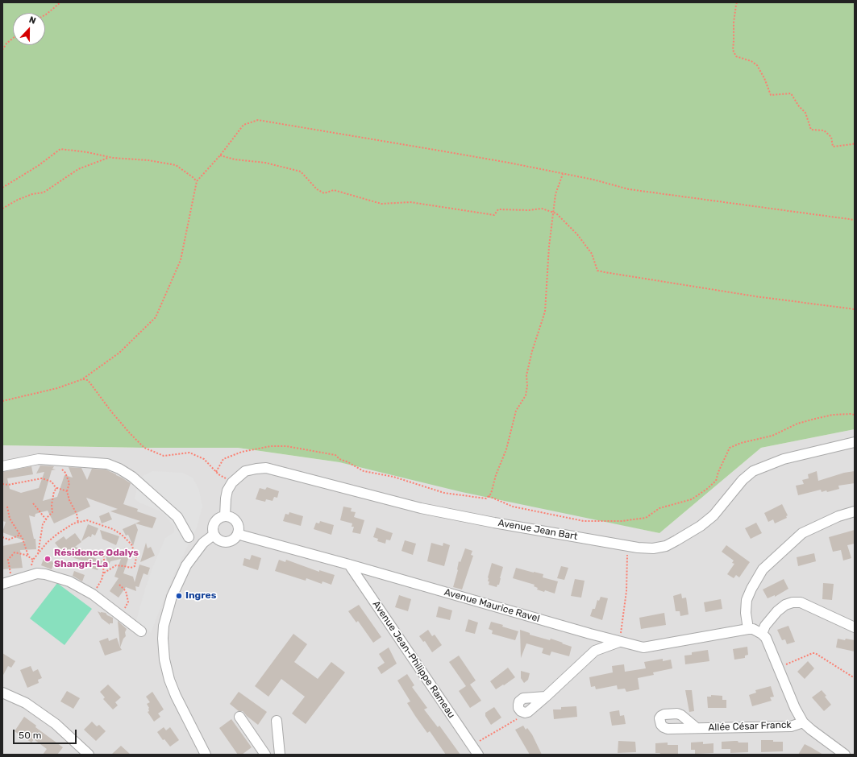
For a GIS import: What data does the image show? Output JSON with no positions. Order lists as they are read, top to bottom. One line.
{"streets":{"street":["Avenue Jean Bart","Avenue Maurice Ravel","Avenue Jean-Philippe Rameau","Allée César Franck"]},"crossings":[["Avenue Jean Bart","Avenue Maurice Ravel"],["Avenue Maurice Ravel","Avenue Jean-Philippe Rameau"]],"places":["Résidence Odalys Shangri-La","Ingres"],"scale_bar":"50 m","north":"top"}
